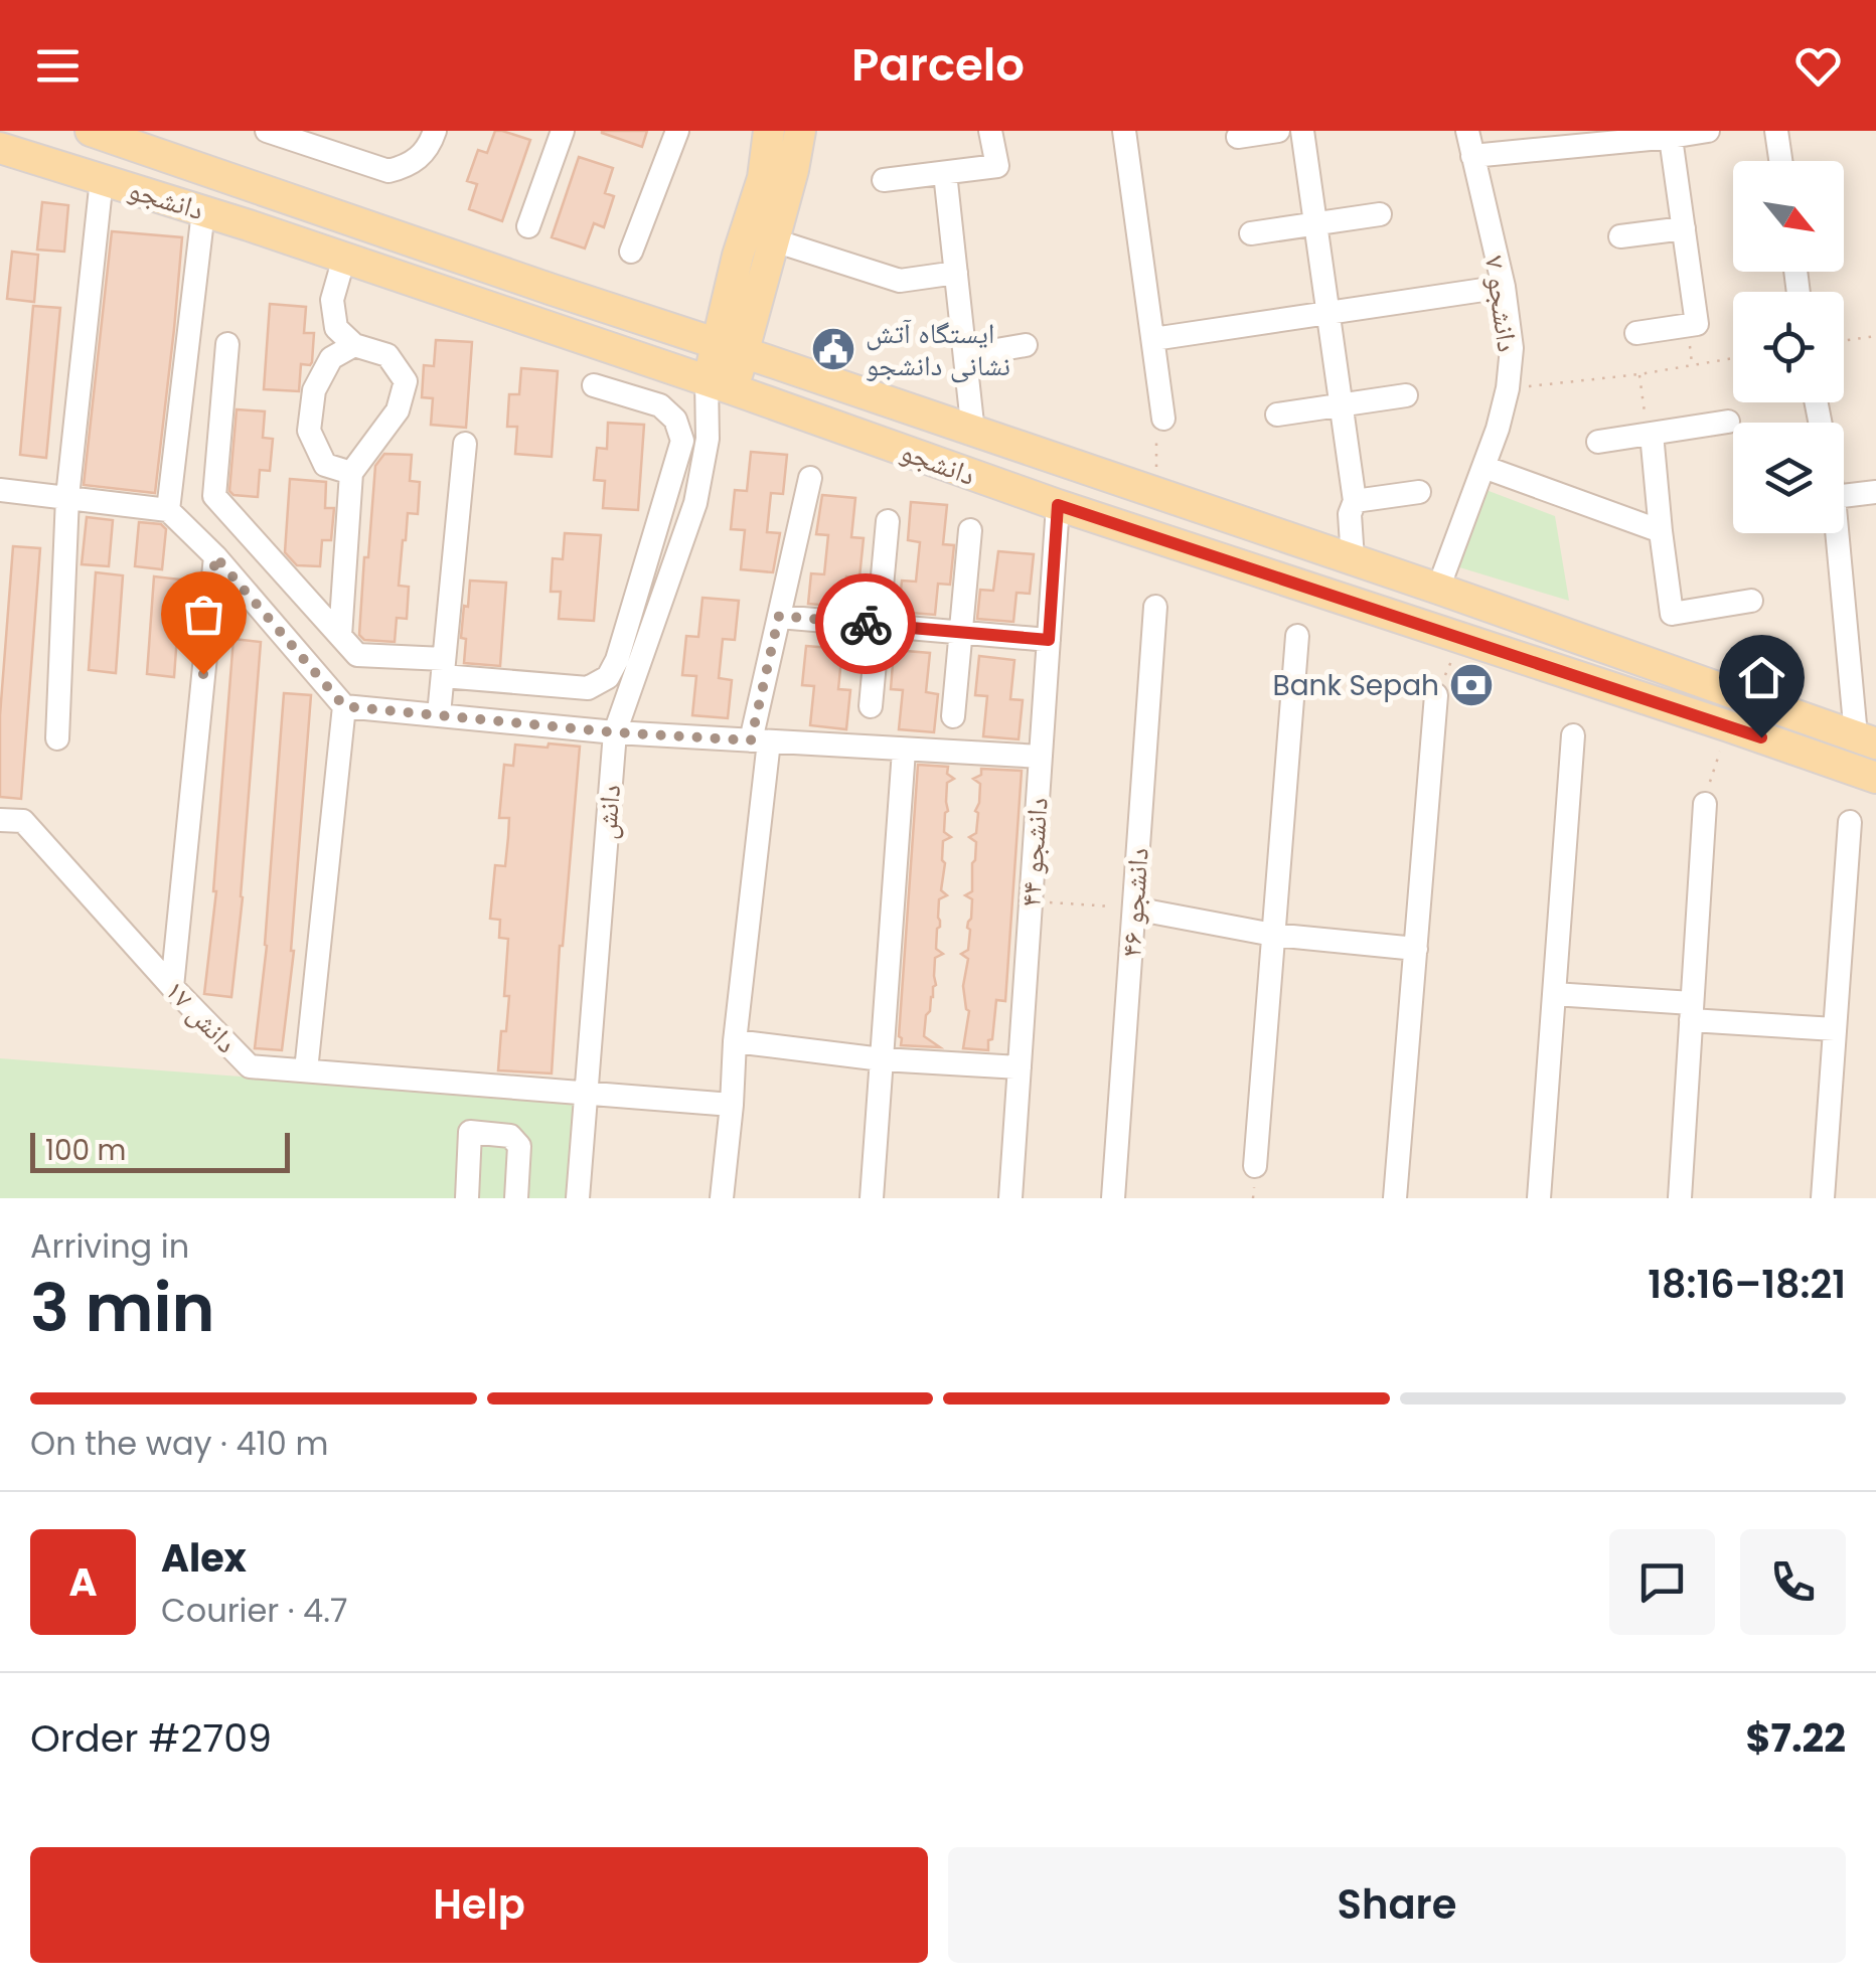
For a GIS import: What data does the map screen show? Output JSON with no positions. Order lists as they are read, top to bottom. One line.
{"streets":{"main road":["دانشجو","دانش"],"street":["دانشجو ۷","دانشجو ۴۴","دانشجو ۴۶","دانش ۱۷"]},"crossings":[["دانشجو","دانشجو ۷"],["دانشجو","دانش"],["دانشجو","دانشجو ۴۴"],["دانش","دانش ۱۷"]],"places":{"public building":["ایستگاه آتش نشانی دانشجو"],"bank":["Bank Sepah"]},"scale_bar":"100 m","north":"bottom right","page":{"header":"Parcelo","scale":"100 m","heading":["3 min","Arriving in","18:16–18:21"],"panel":["Alex","Courier · 4.7","Order #2709","$7.22"],"bar":"On the way · 410 m","round":"A","buttons":["Help","Share"]}}
